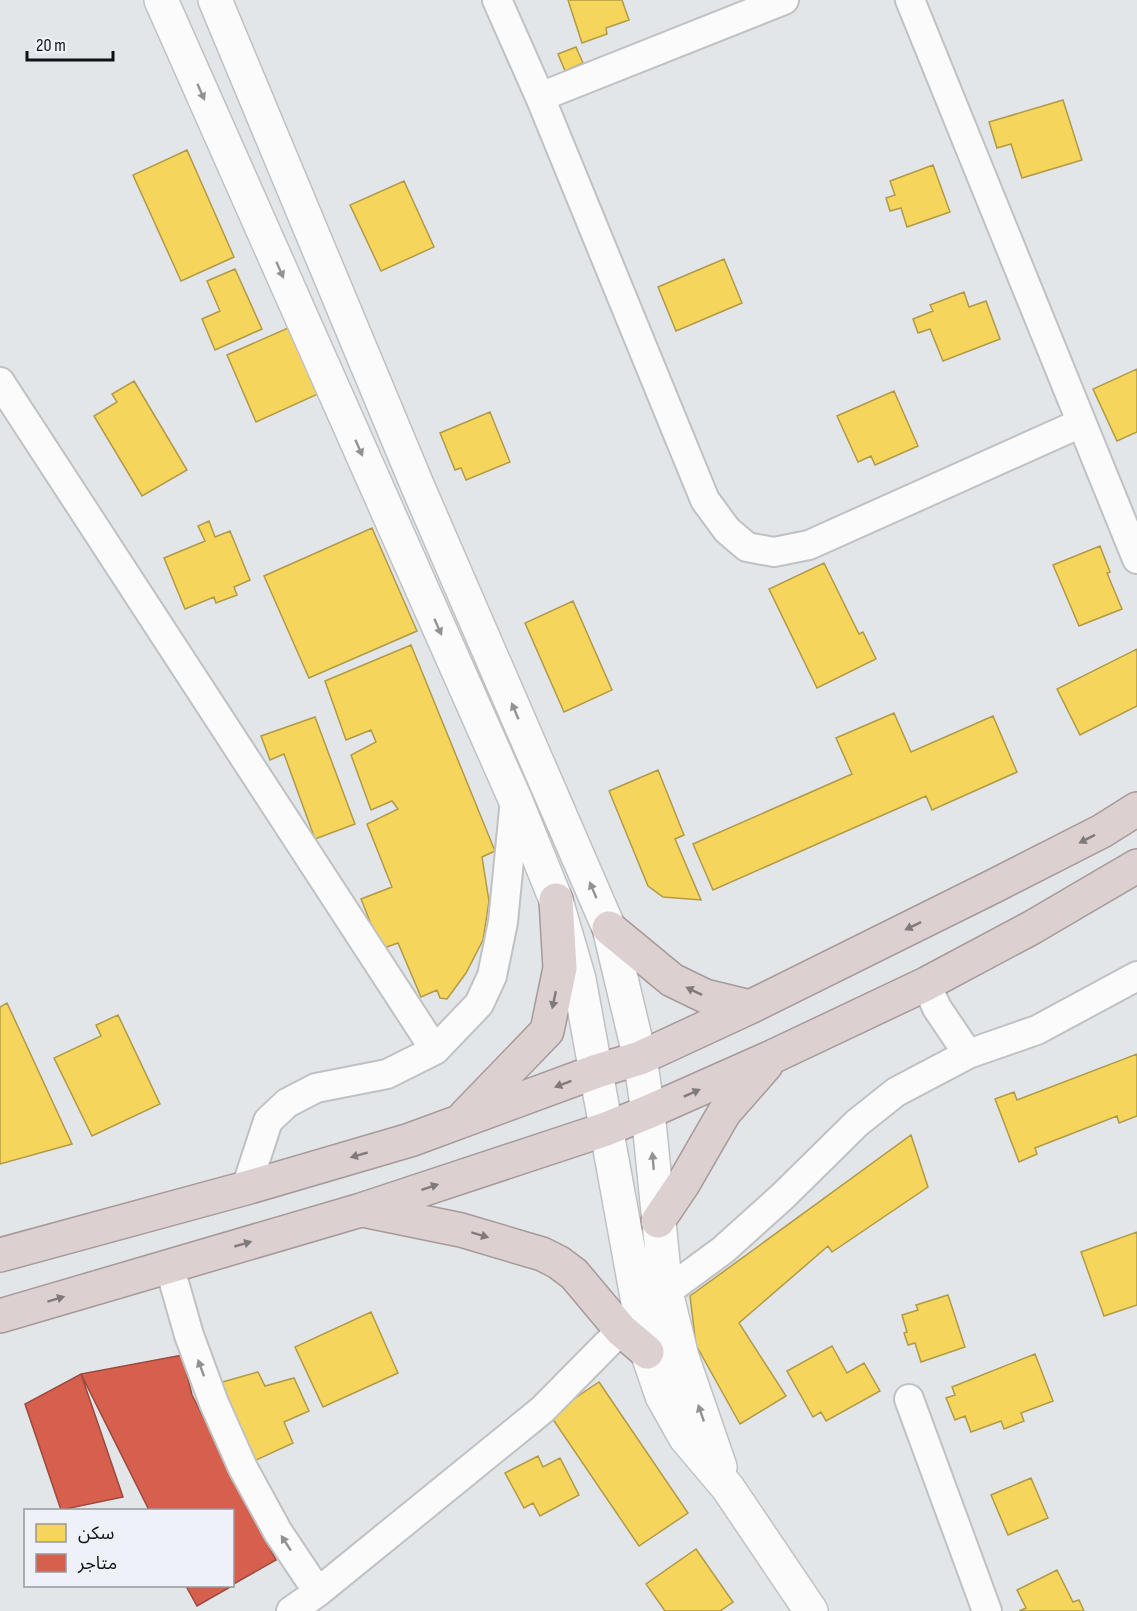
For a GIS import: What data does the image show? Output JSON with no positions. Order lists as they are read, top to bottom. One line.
{"legend":["سكن","متاجر"],"scale_bar":"20 m"}
